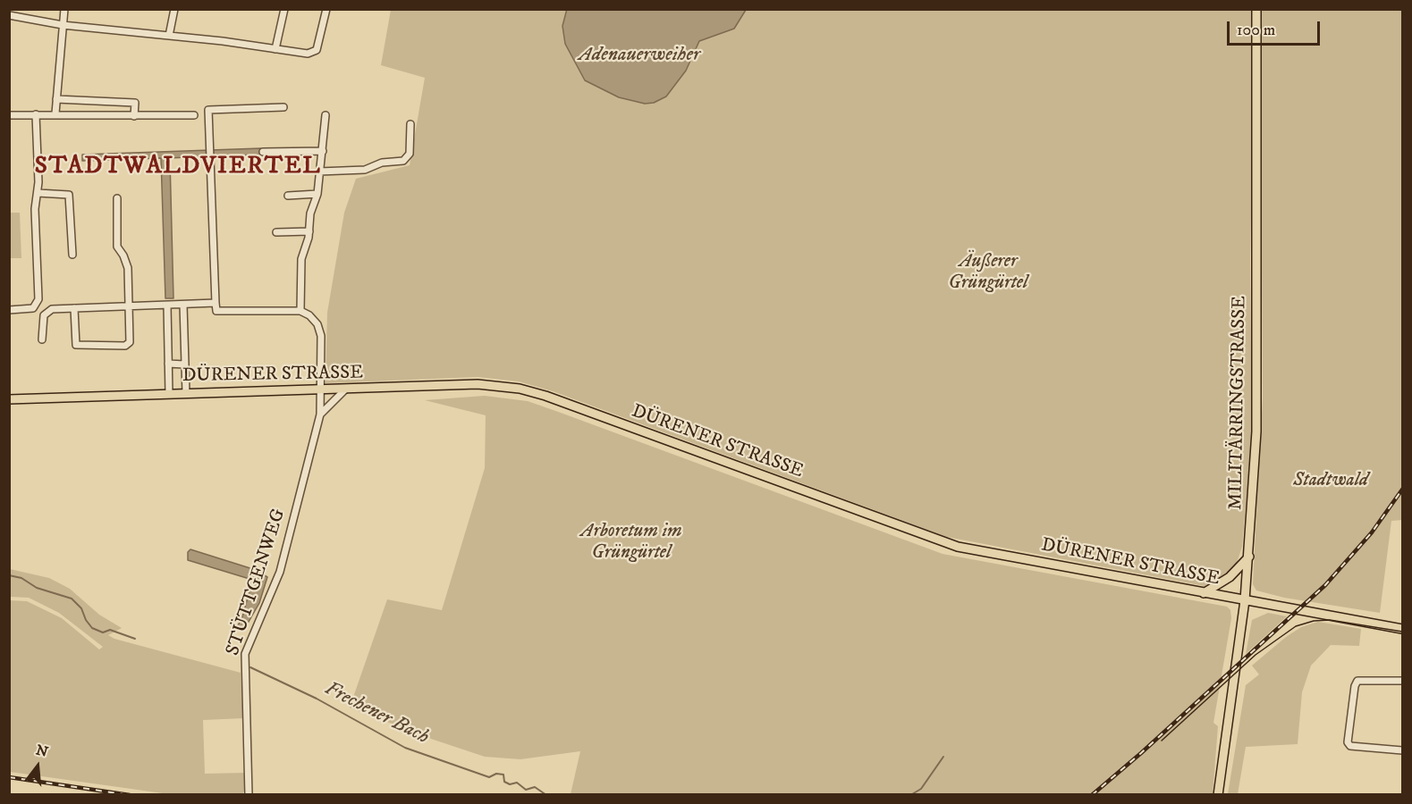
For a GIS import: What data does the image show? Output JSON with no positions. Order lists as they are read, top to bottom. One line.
{"streets":{"main road":["DÜRENER STRASSE","MILITÄRRINGSTRASSE"],"street":["STÜTTGENWEG"]},"crossings":[["DÜRENER STRASSE","MILITÄRRINGSTRASSE"],["DÜRENER STRASSE","STÜTTGENWEG"]],"districts":["STADTWALDVIERTEL"],"water":["Adenauerweiher","Frechener Bach"],"parks":["Äußerer Grüngürtel","Stadtwald","Arboretum im Grüngürtel"],"scale_bar":"100 m","north":"top"}
